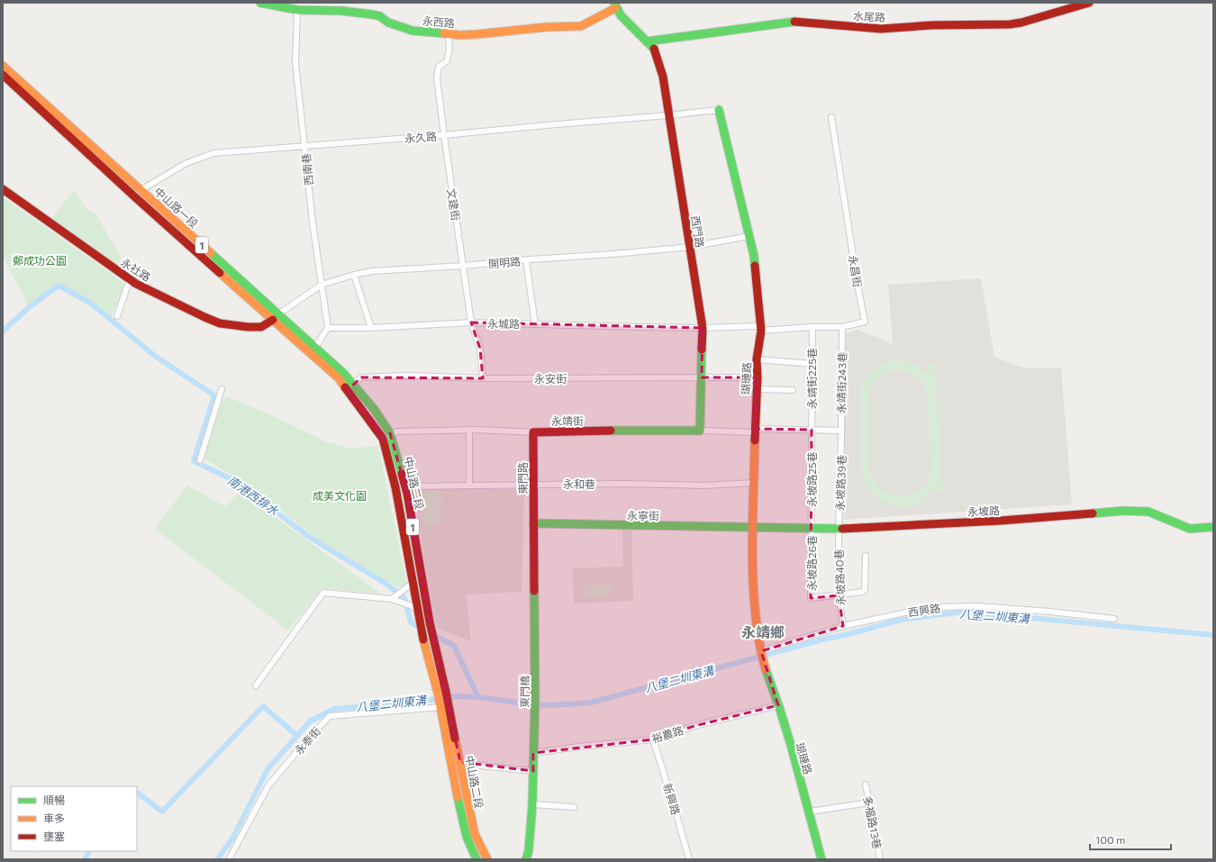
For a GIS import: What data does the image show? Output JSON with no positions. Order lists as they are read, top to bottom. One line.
{"streets":{"street":["水尾路","永西路","永久路","西南巷","文建街","中山路一段","西門路","1","開明路","永社路","永昌街","永城路","永安街","瑚璉路","永靖街225巷","永靖街243巷","永靖街","東門路","永坡路25巷","中山路二段","永坡路39巷","永和巷","永坡路","永寧街","永坡路26巷","永坡路40巷","西興路","東門橋","裕農路","永泰街","新興路","多福路13巷"]},"crossings":[["水尾路","西門路"],["永西路","西南巷"],["永西路","文建街"],["永西路","西門路"],["永久路","西南巷"],["永久路","文建街"],["永久路","中山路一段"],["永久路","西門路"],["永久路","瑚璉路"],["西南巷","開明路"],["西南巷","永城路"],["文建街","開明路"],["文建街","永城路"],["文建街","永安街"],["中山路一段","開明路"],["中山路一段","永社路"],["中山路一段","永安街"],["中山路一段","永靖街"],["中山路一段","中山路二段"],["西門路","開明路"],["西門路","永城路"],["西門路","永安街"],["西門路","永靖街"],["1","中山路二段"],["1","永泰街"],["開明路","永社路"],["開明路","瑚璉路"],["永昌街","永城路"],["永昌街","瑚璉路"],["永昌街","永靖街225巷"],["永昌街","永靖街243巷"],["永城路","瑚璉路"],["永安街","瑚璉路"],["瑚璉路","永靖街"],["瑚璉路","永和巷"],["瑚璉路","永坡路"],["瑚璉路","永寧街"],["瑚璉路","西興路"],["瑚璉路","裕農路"],["永靖街225巷","永靖街"],["永靖街225巷","永坡路25巷"],["永靖街243巷","永靖街"],["永靖街243巷","永坡路39巷"],["永靖街","東門路"],["永靖街","永坡路25巷"],["永靖街","中山路二段"],["東門路","永和巷"],["東門路","永寧街"],["東門路","東門橋"],["永坡路25巷","永坡路"],["永坡路25巷","永坡路26巷"],["中山路二段","永和巷"],["中山路二段","永泰街"],["永坡路39巷","永坡路"],["永坡路39巷","永坡路40巷"],["永坡路","永寧街"],["永坡路","永坡路26巷"],["永坡路","永坡路40巷"],["永寧街","東門橋"],["永坡路26巷","永坡路40巷"],["永坡路40巷","西興路"],["東門橋","裕農路"],["裕農路","新興路"]],"districts":["永靖鄉"],"water":["南港西排水","八堡二圳東溝"],"parks":["鄭成功公園","成美文化園"],"legend":["順暢","車多","壅塞"],"scale_bar":"100 m"}
